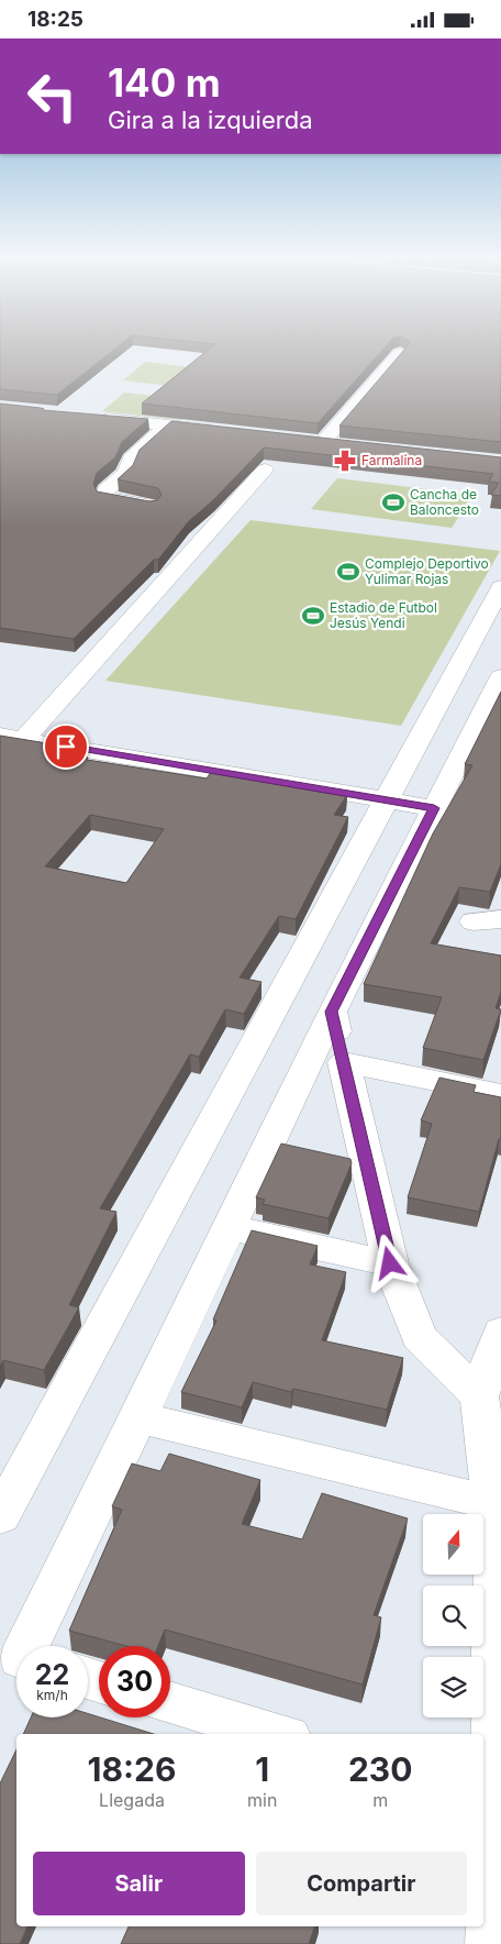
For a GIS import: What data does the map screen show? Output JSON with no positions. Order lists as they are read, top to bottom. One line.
{"places":{"pharmacy":["Farmalina"],"sports":["Cancha de Baloncesto","Complejo Deportivo Yulimar Rojas","Estadio de Futbol Jesús Yendi"]},"north":"top","page":{"status":"18:25","turn":["140 m","Gira a la izquierda"],"speed":"22 km/h","limit":"30","eta":["18:26","Llegada","1","min","230","m"],"buttons":["Salir","Compartir"]}}
